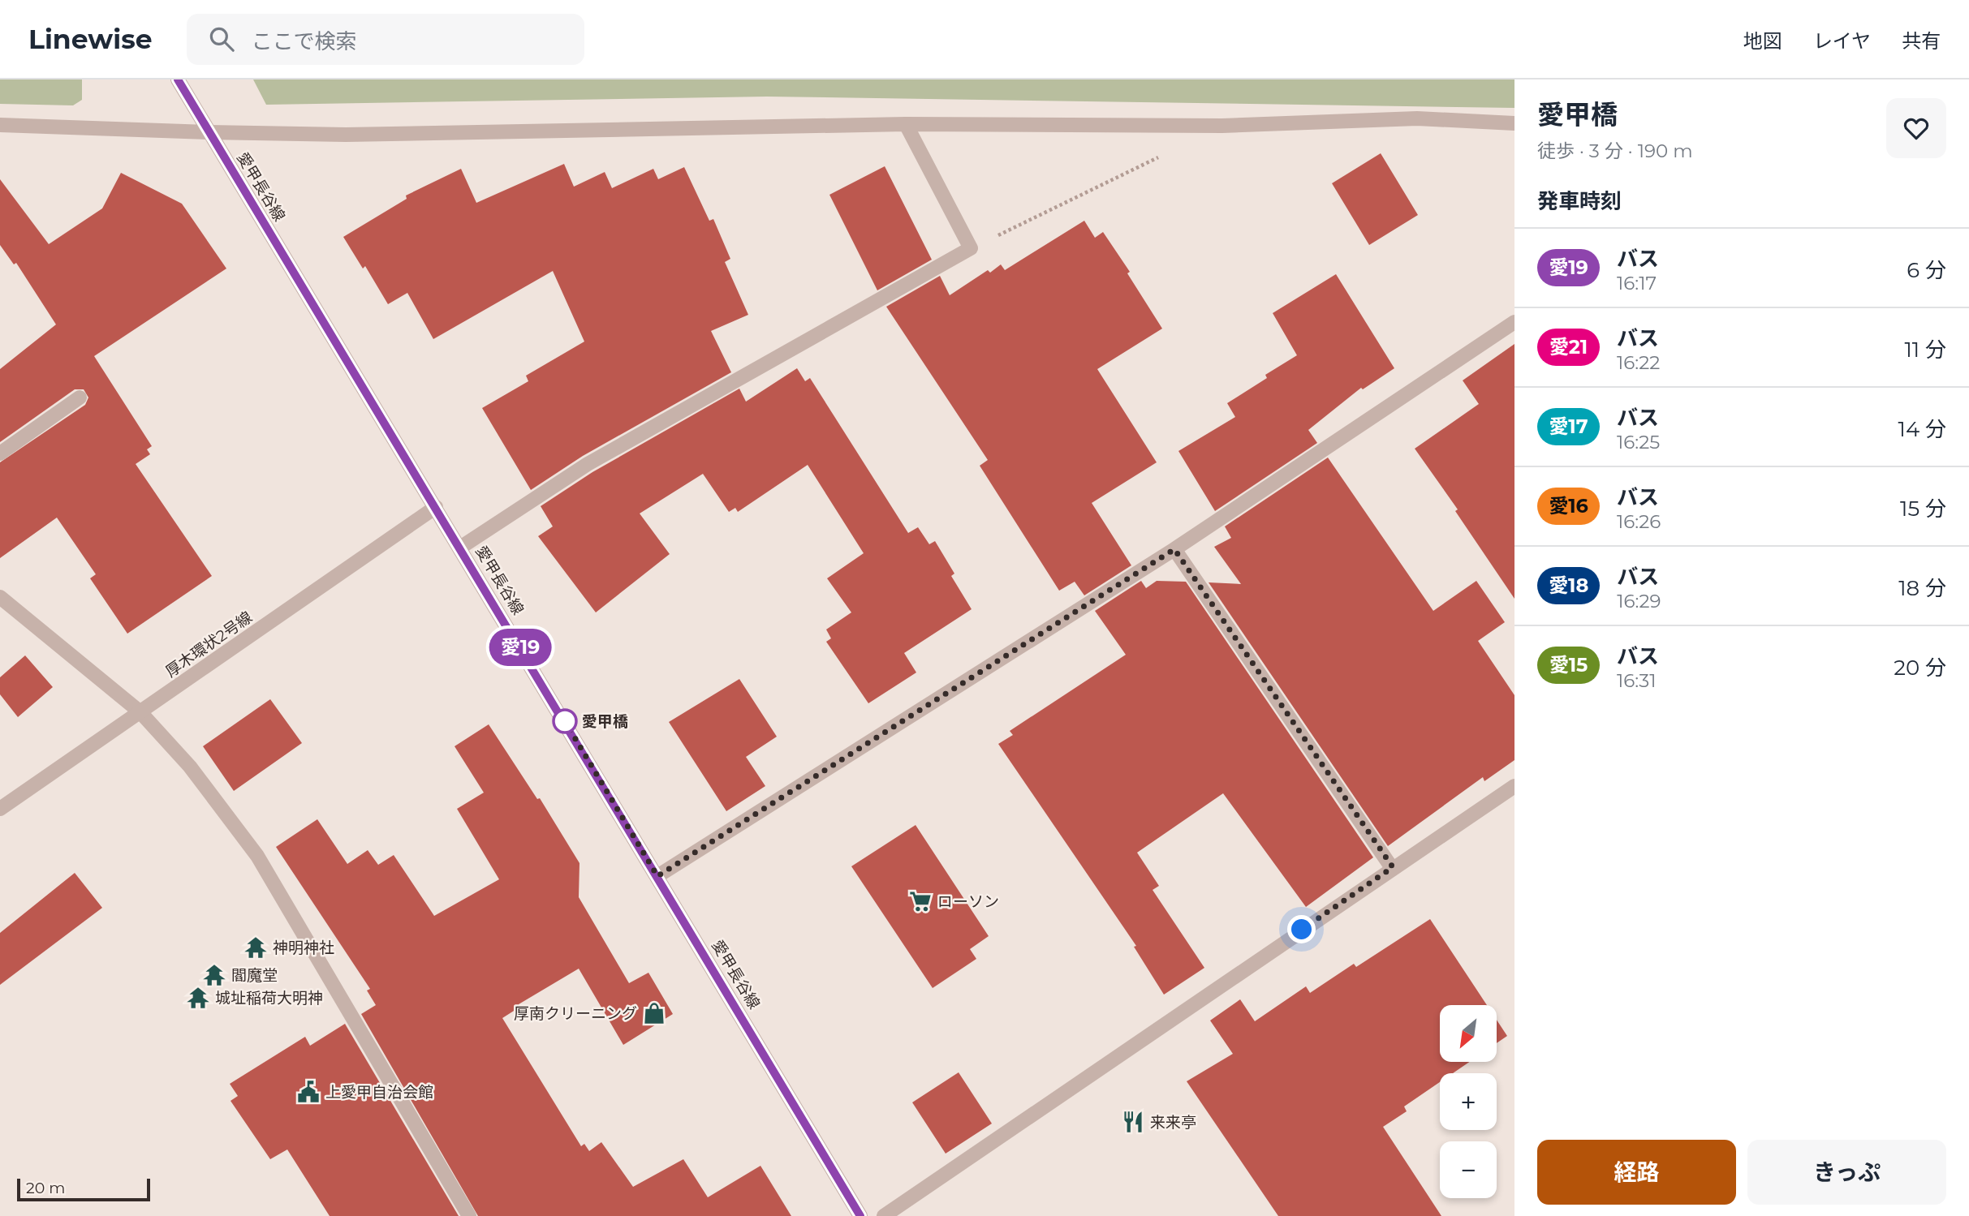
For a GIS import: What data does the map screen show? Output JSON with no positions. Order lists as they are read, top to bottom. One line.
{"streets":{"street":["愛甲長谷線","厚木環状2号線"]},"crossings":[["愛甲長谷線","厚木環状2号線"]],"places":{"other":["愛甲橋"],"supermarket":["ローソン"],"temple":["神明神社","閻魔堂","城址稲荷大明神"],"shop":["厚南クリーニング"],"public building":["上愛甲自治会館"],"restaurant":["来来亭"]},"lines":["bus line 愛19"],"scale_bar":"20 m","north":"bottom left","page":{"header":"Linewise","search":"ここで検索","nav":["地図","レイヤ","共有"],"on_map":"愛19","heading":[["愛甲橋","徒歩 · 3 分 · 190 m"],"発車時刻"],"list":[{"mark":"愛19","name":"バス","note":"16:17","value":"6 分"},{"mark":"愛21","name":"バス","note":"16:22","value":"11 分"},{"mark":"愛17","name":"バス","note":"16:25","value":"14 分"},{"mark":"愛16","name":"バス","note":"16:26","value":"15 分"},{"mark":"愛18","name":"バス","note":"16:29","value":"18 分"},{"mark":"愛15","name":"バス","note":"16:31","value":"20 分"}],"map_buttons":["+","−"],"buttons":["経路","きっぷ"],"scale":"20 m"}}
